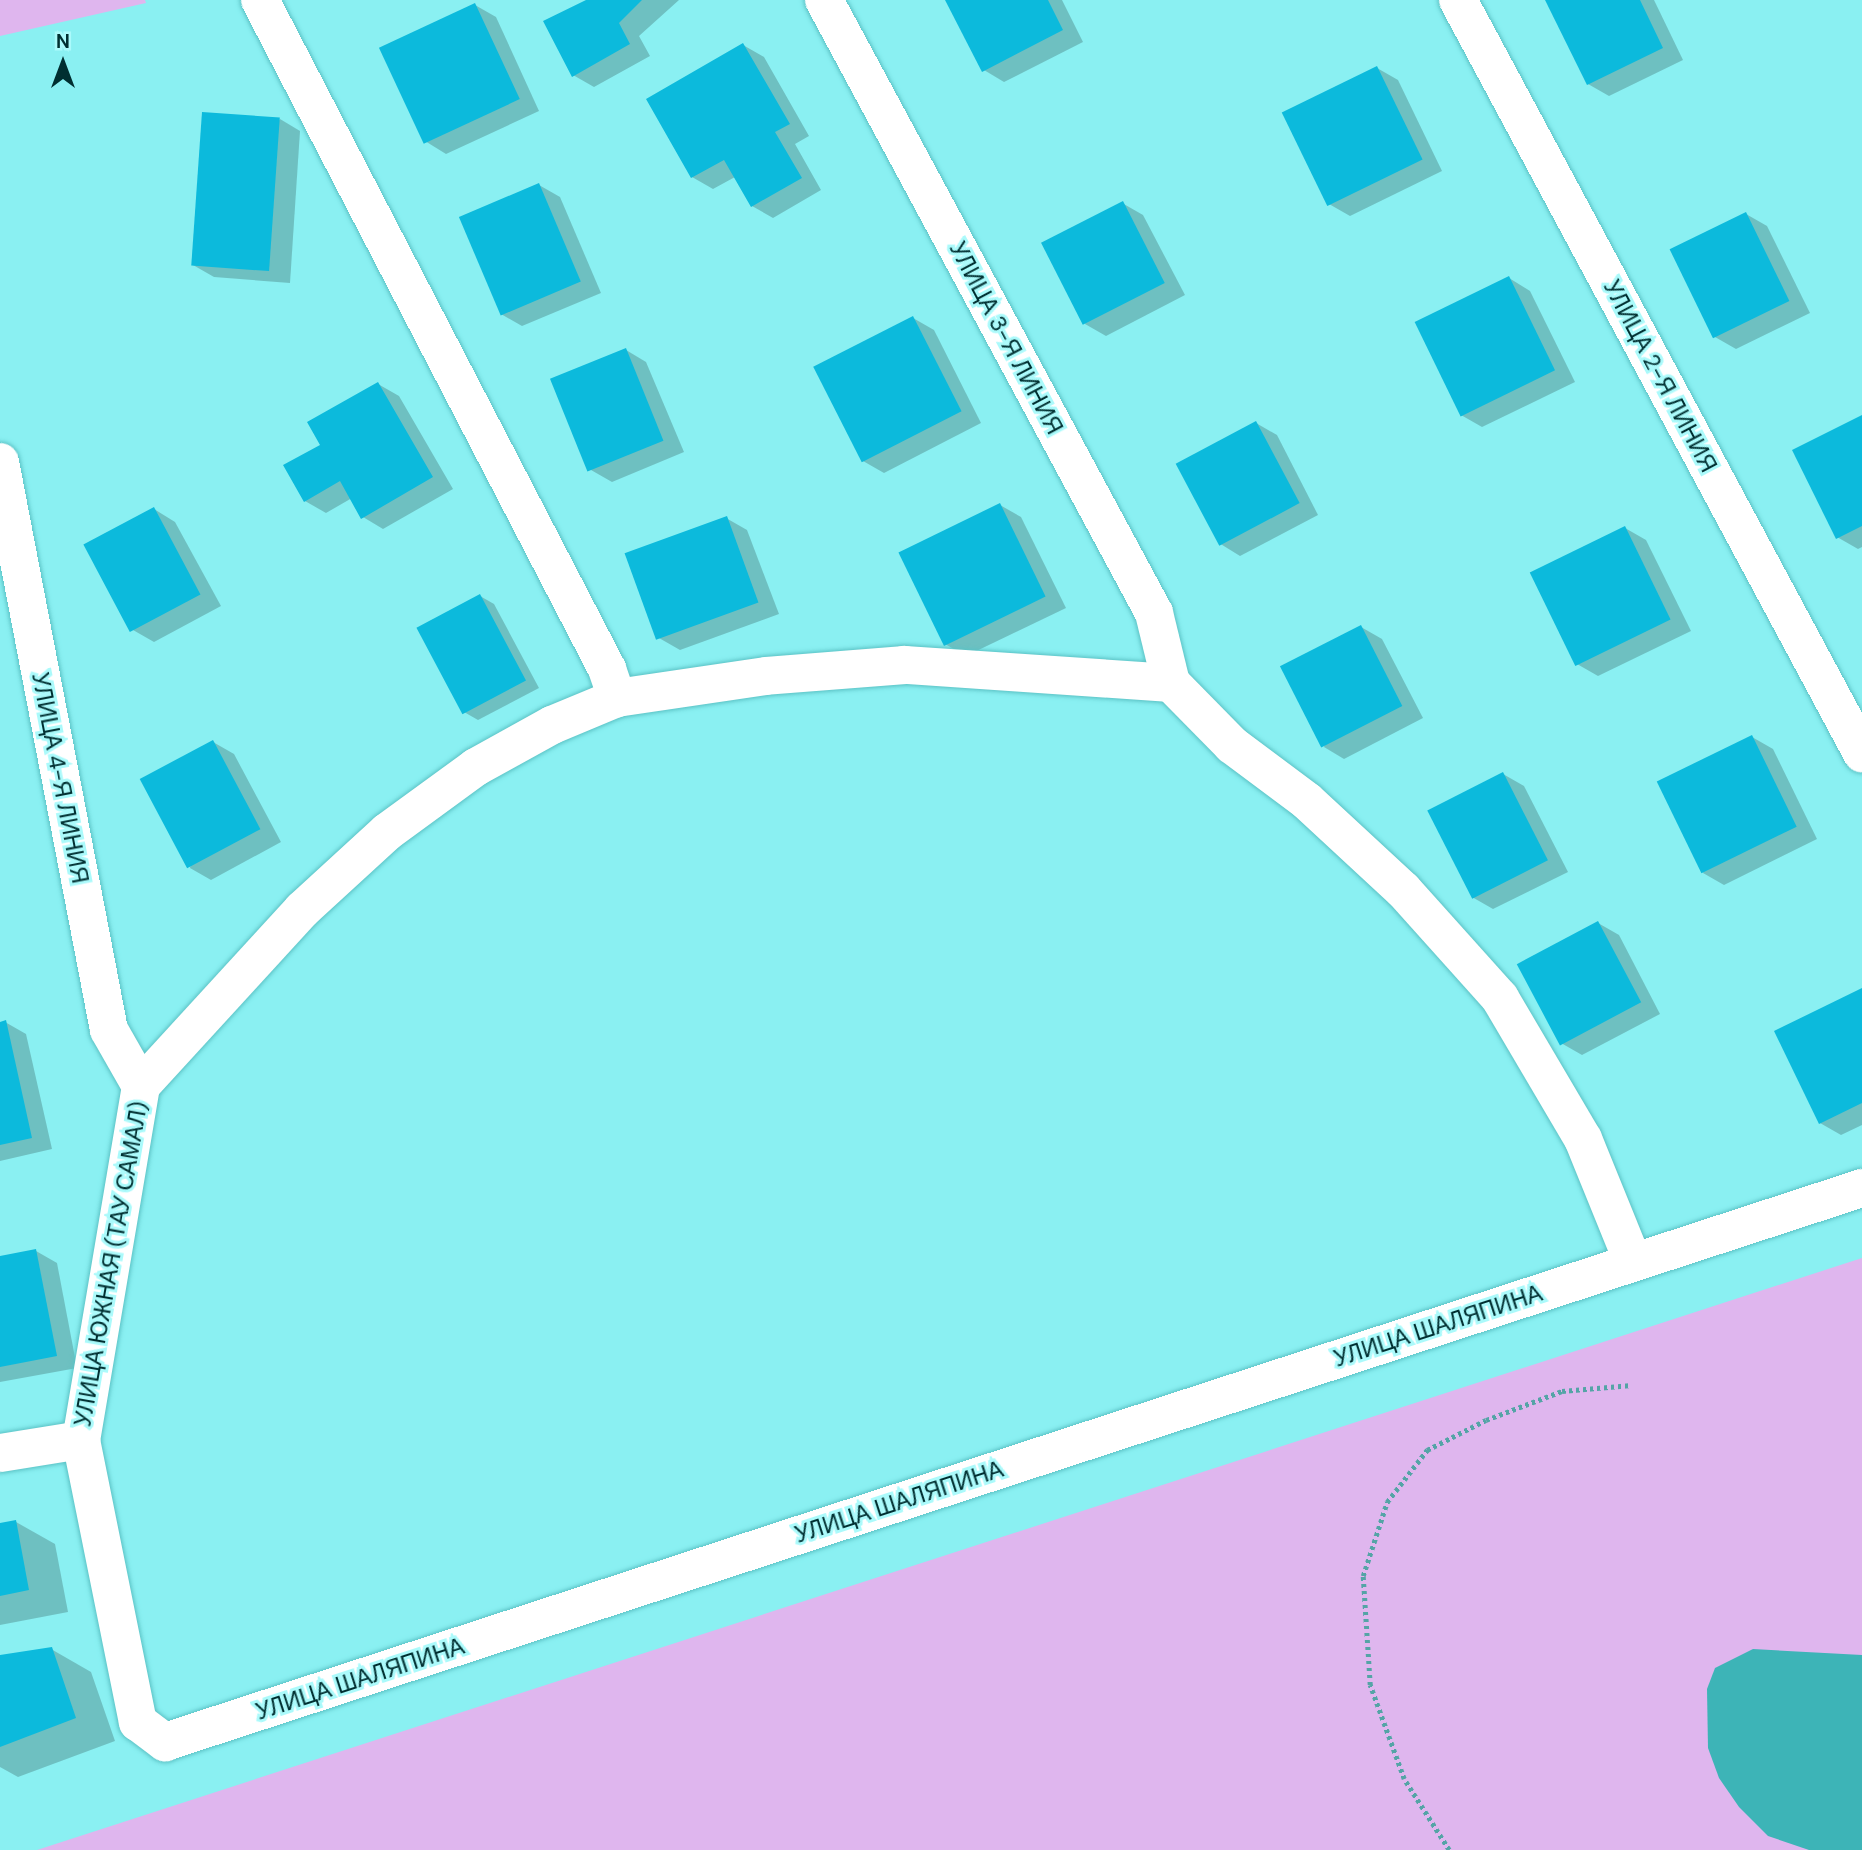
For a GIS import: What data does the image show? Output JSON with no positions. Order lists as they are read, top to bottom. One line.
{"streets":{"street":["УЛИЦА 3-Я ЛИНИЯ","УЛИЦА 2-Я ЛИНИЯ","УЛИЦА 4-Я ЛИНИЯ","УЛИЦА ЮЖНАЯ (ТАУ САМАЛ)","УЛИЦА ШАЛЯПИНА"]},"crossings":[["УЛИЦА 3-Я ЛИНИЯ","УЛИЦА ЮЖНАЯ (ТАУ САМАЛ)"],["УЛИЦА 4-Я ЛИНИЯ","УЛИЦА ЮЖНАЯ (ТАУ САМАЛ)"],["УЛИЦА ЮЖНАЯ (ТАУ САМАЛ)","УЛИЦА ШАЛЯПИНА"]],"north":"top"}
